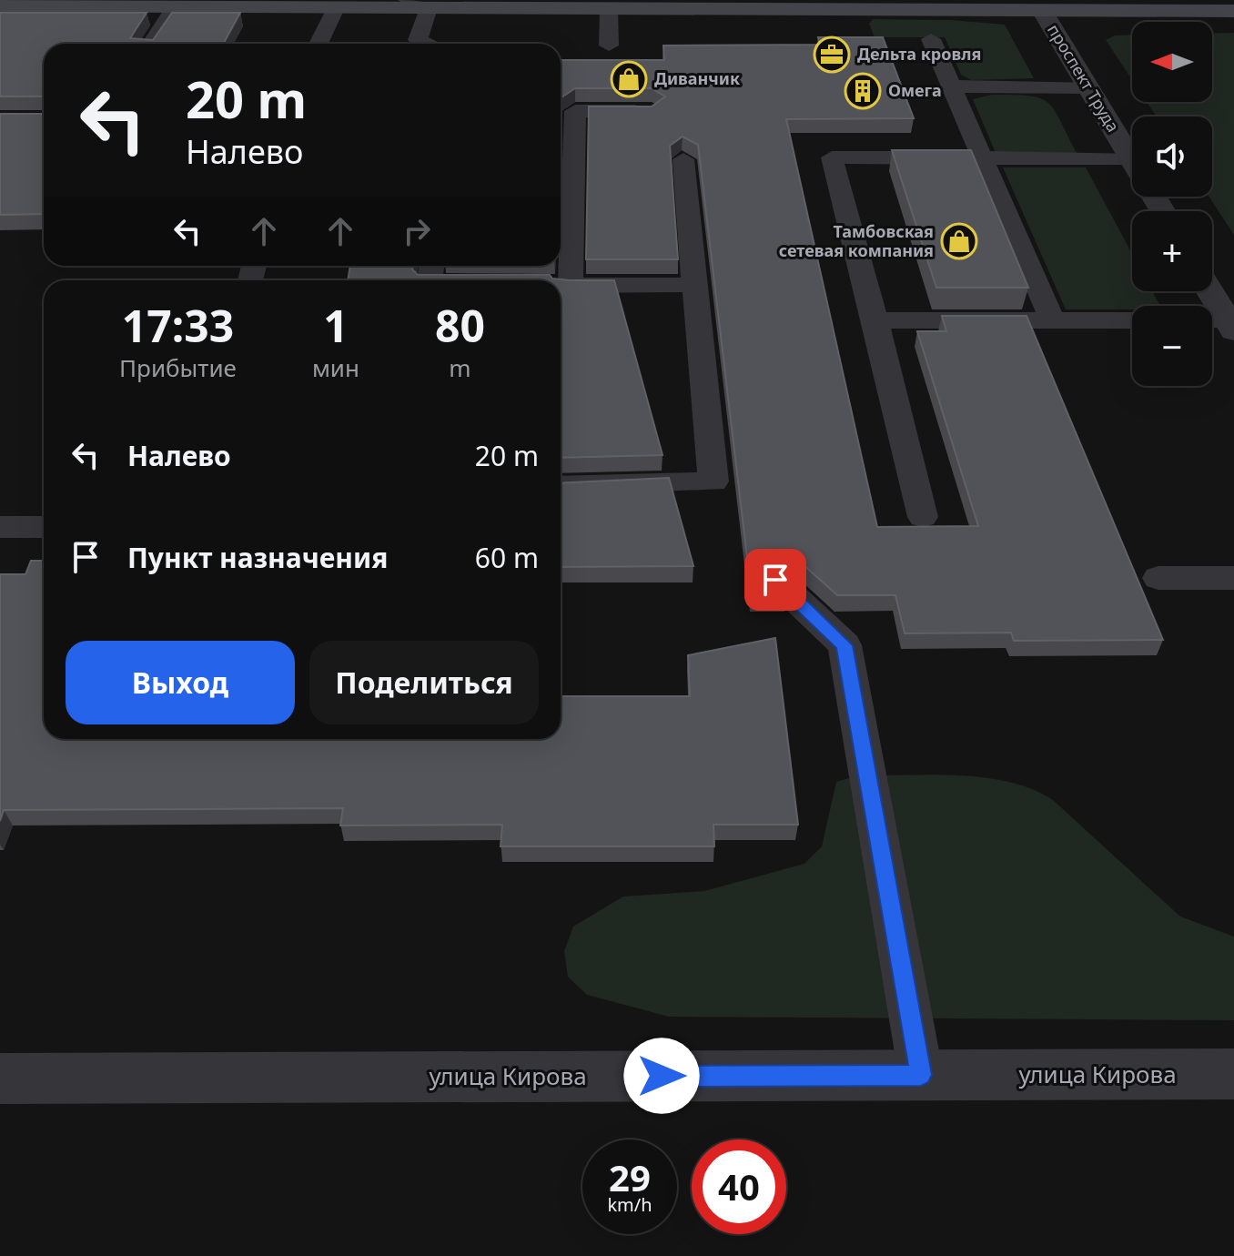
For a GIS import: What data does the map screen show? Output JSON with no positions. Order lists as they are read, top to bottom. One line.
{"streets":{"street":["проспект Труда","улица Кирова"]},"places":{"office":["Дельта кровля"],"shop":["Диванчик","Тамбовская сетевая компания"],"building":["Омега"]},"north":"left","page":{"map_buttons":["+","−"],"turn":["20 m","Налево"],"eta":["17:33","Прибытие","1","мин","80","m"],"list":[{"name":"Налево","value":"20 m"},{"name":"Пункт назначения","value":"60 m"}],"buttons":["Выход","Поделиться"],"speed":"29 km/h","limit":"40"}}
